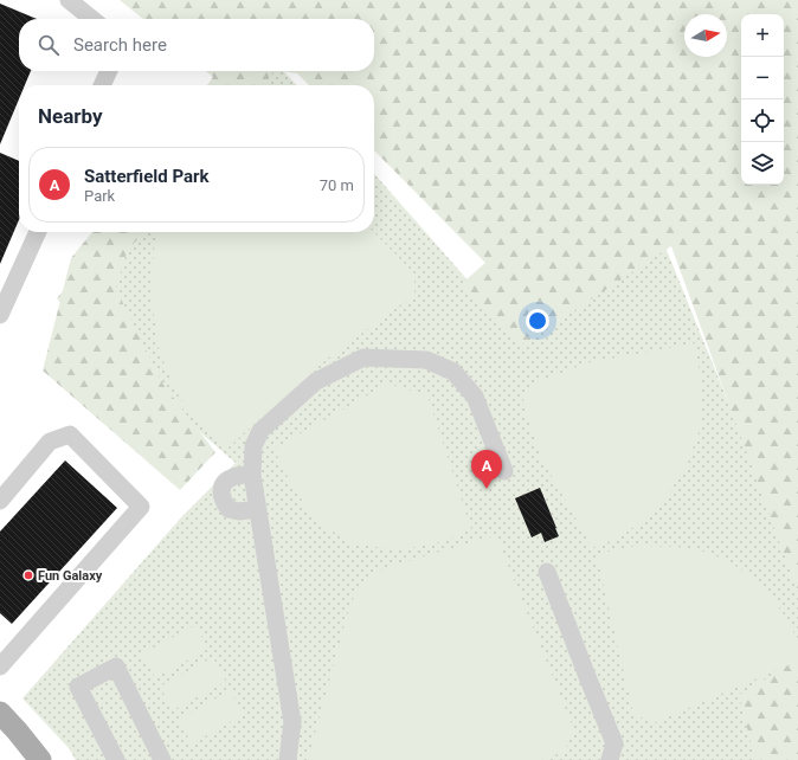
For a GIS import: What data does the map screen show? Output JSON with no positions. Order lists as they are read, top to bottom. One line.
{"places":["Fun Galaxy"],"north":"right","page":{"map_buttons":["+","−"],"search":"Search here","heading":"Nearby","list":[{"mark":"A","name":"Satterfield Park","note":"Park","value":"70 m"}],"pins":"A"}}
